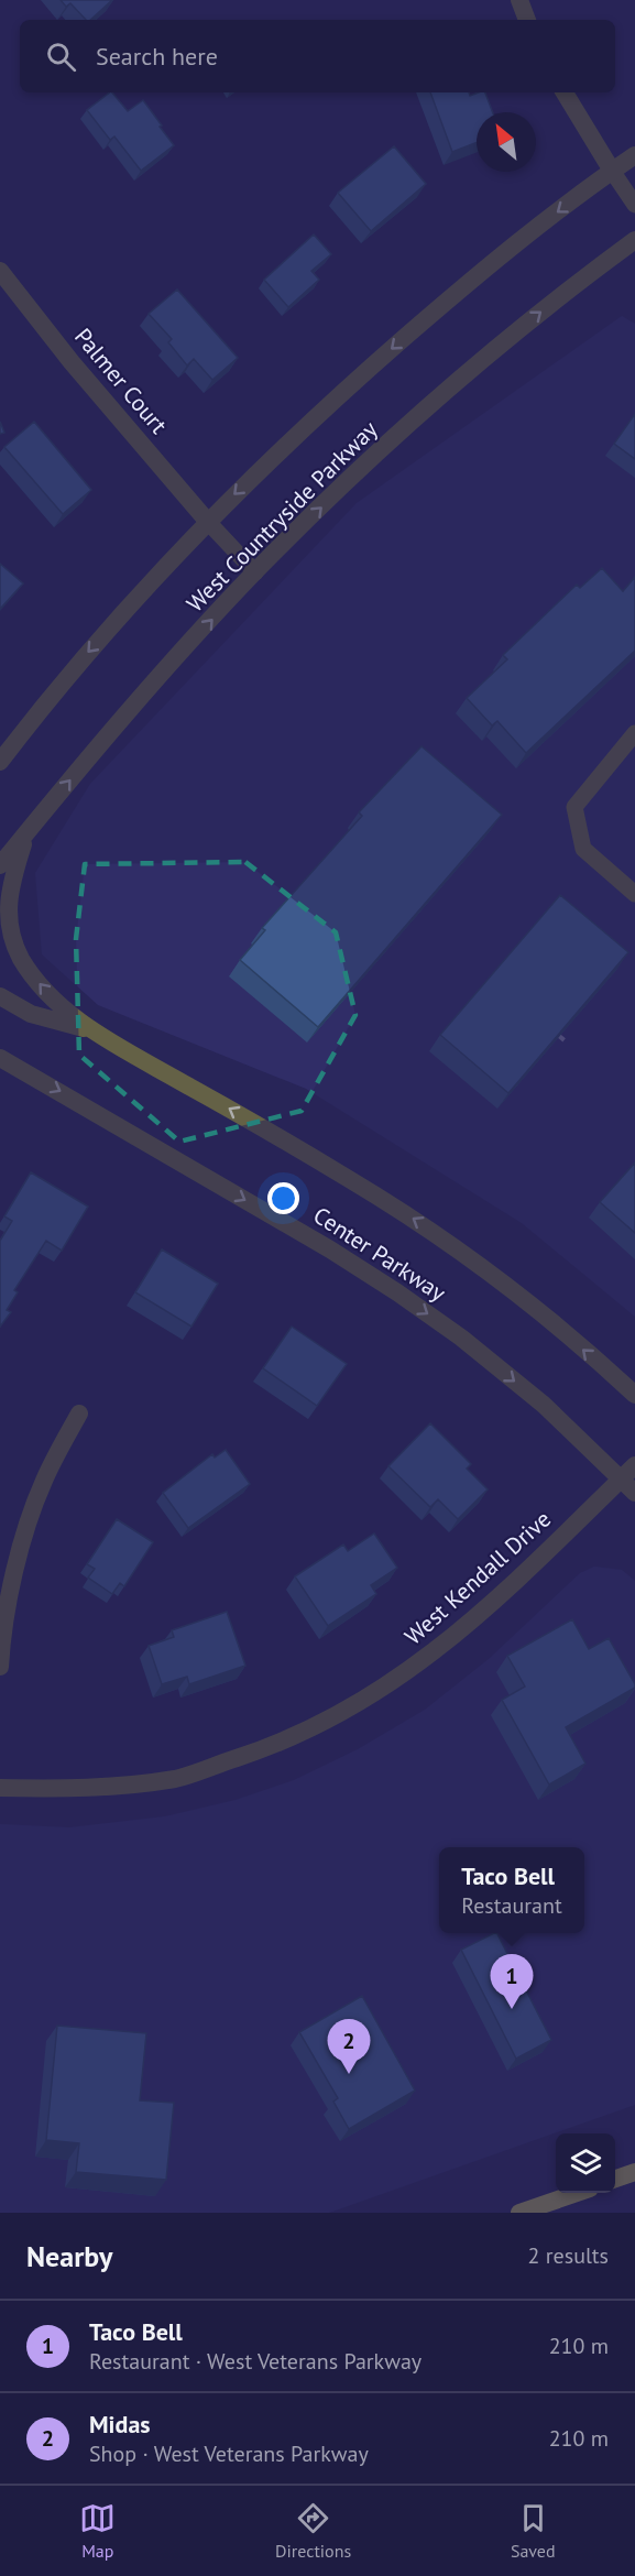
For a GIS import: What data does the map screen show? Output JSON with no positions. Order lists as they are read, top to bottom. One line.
{"streets":{"street":["Palmer Court","West Countryside Parkway","Center Parkway","West Kendall Drive"]},"crossings":[["Palmer Court","West Countryside Parkway"],["West Countryside Parkway","Center Parkway"],["Center Parkway","West Kendall Drive"]],"north":"top left","page":{"search":"Search here","popup":["Taco Bell","Restaurant"],"pins":["1","2"],"heading":["Nearby","2 results"],"list":[{"mark":"1","name":"Taco Bell","note":"Restaurant · West Veterans Parkway","value":"210 m"},{"mark":"2","name":"Midas","note":"Shop · West Veterans Parkway","value":"210 m"}],"nav":["Map","Directions","Saved"]}}
